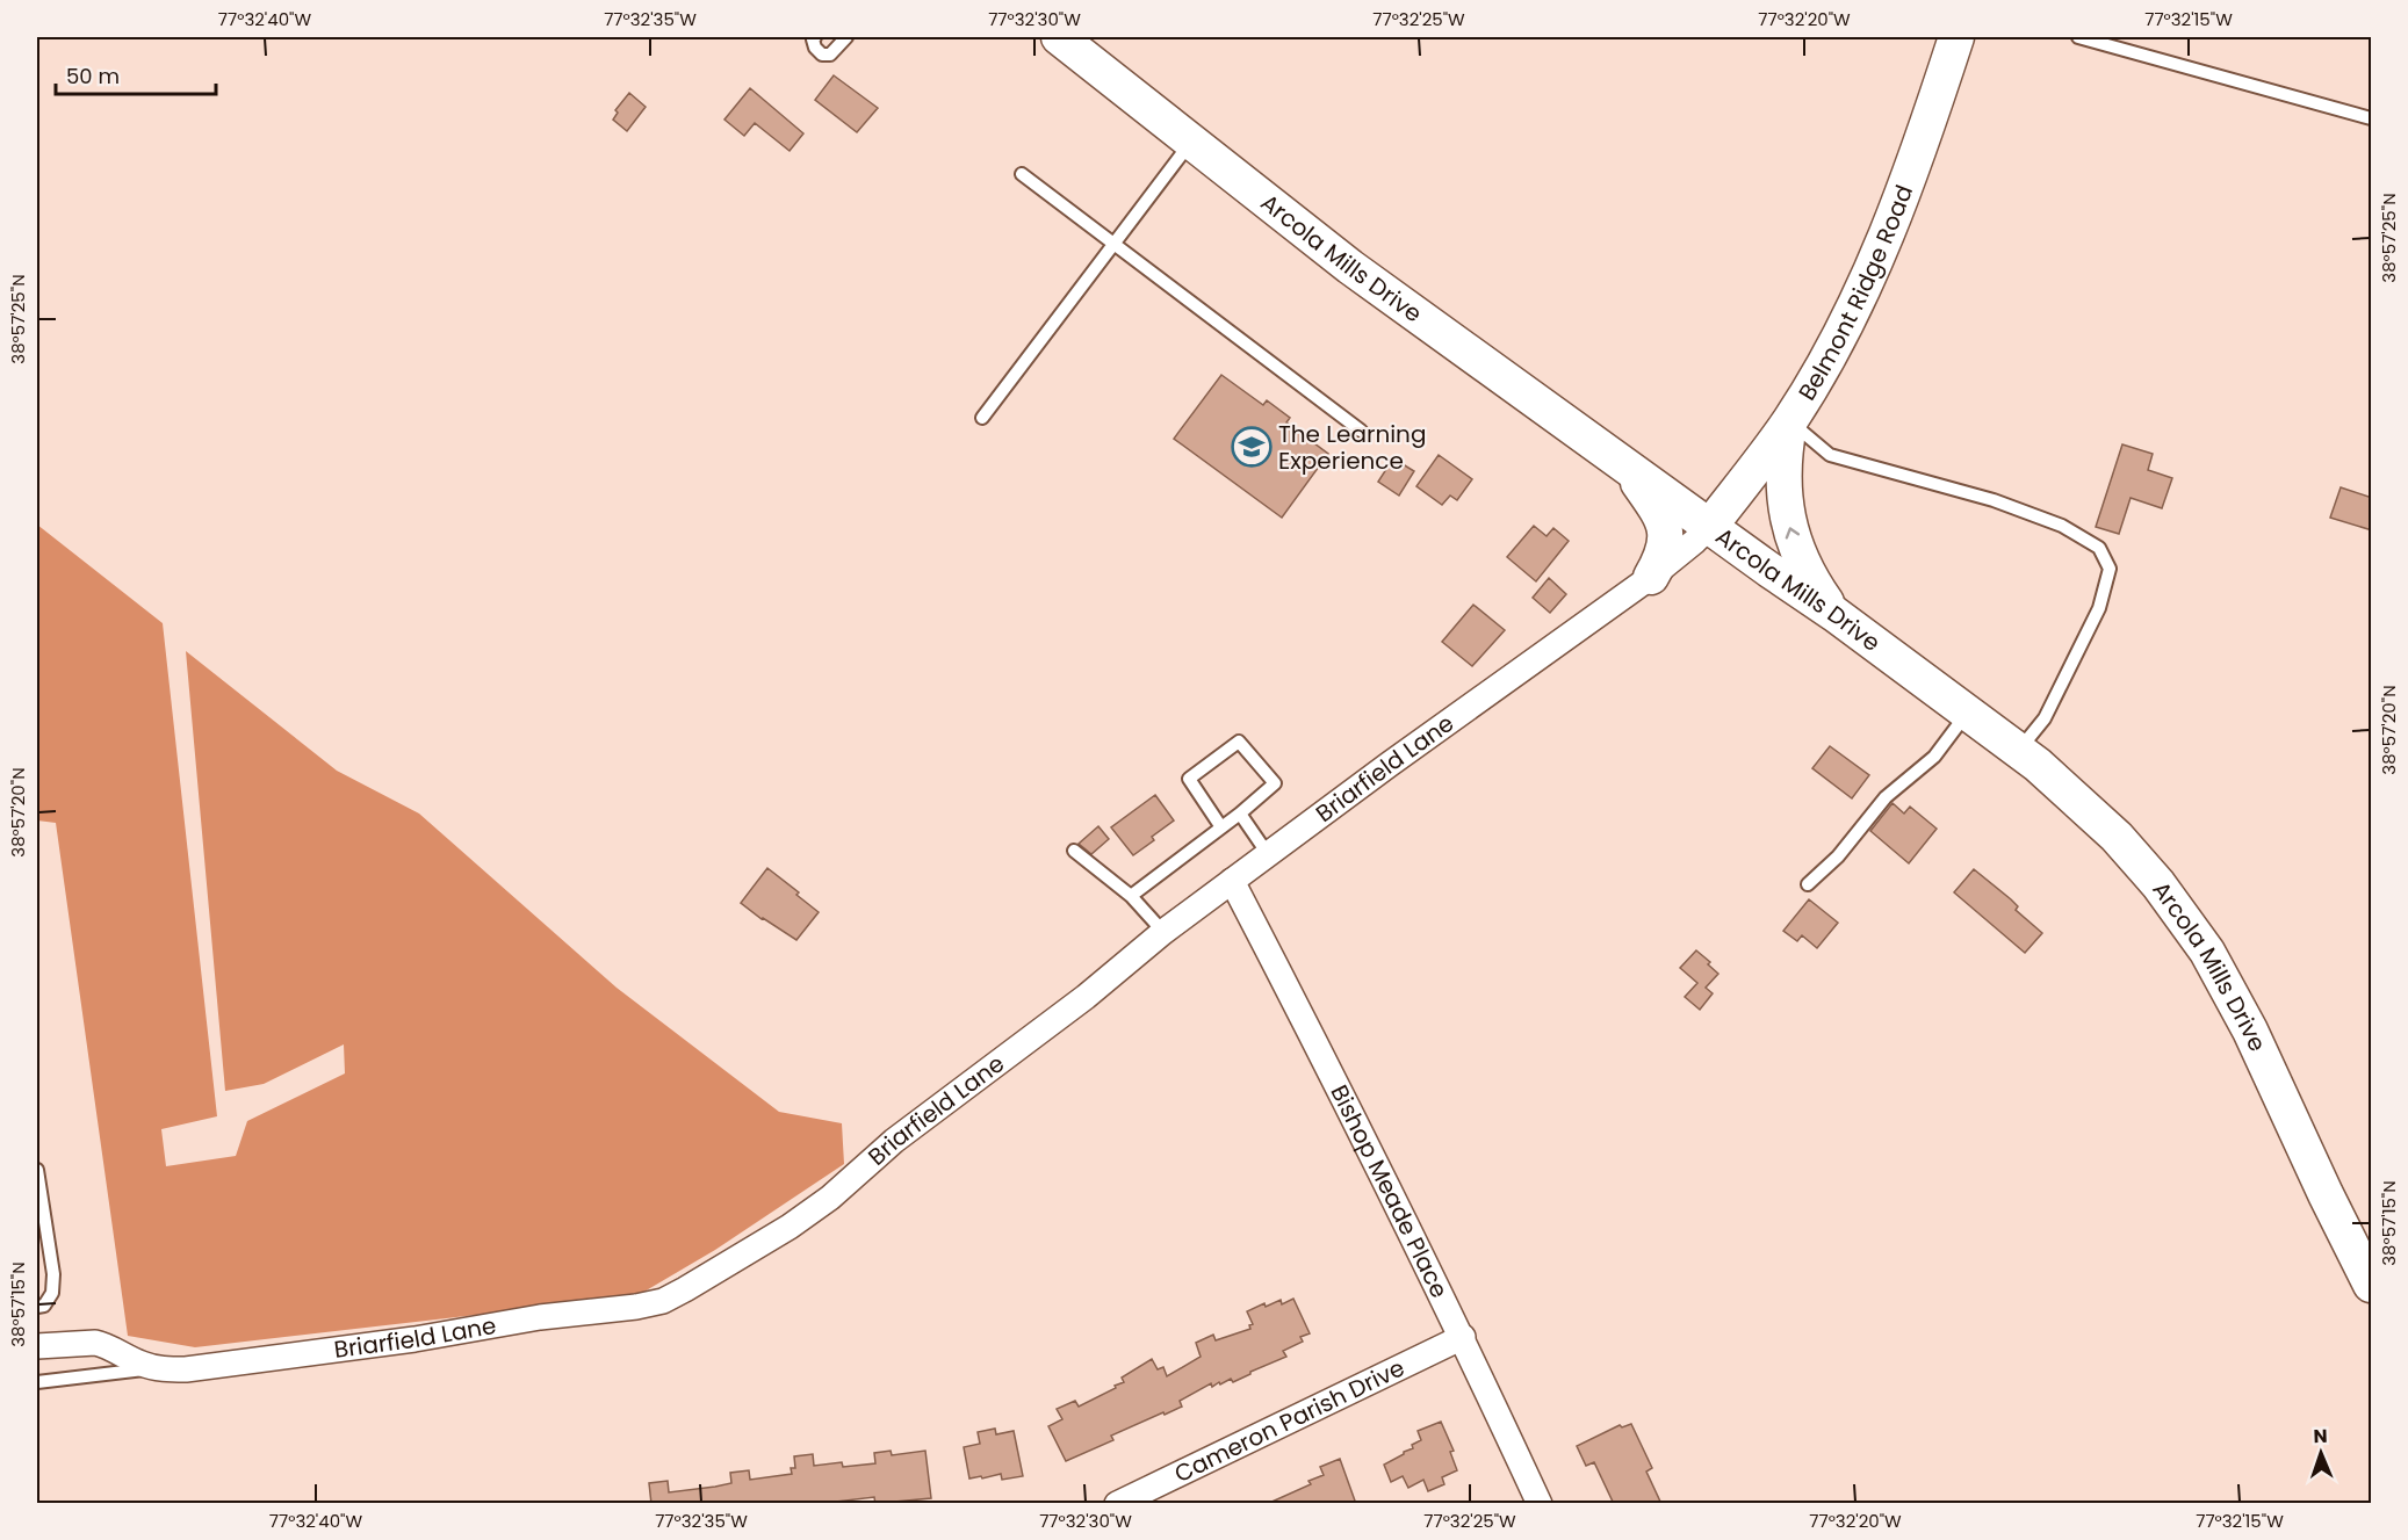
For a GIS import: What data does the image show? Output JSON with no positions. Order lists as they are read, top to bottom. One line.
{"streets":{"street":["Arcola Mills Drive","Belmont Ridge Road","Briarfield Lane","Bishop Meade Place","Cameron Parish Drive"]},"crossings":[["Arcola Mills Drive","Belmont Ridge Road"],["Arcola Mills Drive","Briarfield Lane"],["Belmont Ridge Road","Briarfield Lane"],["Briarfield Lane","Bishop Meade Place"],["Bishop Meade Place","Cameron Parish Drive"]],"places":{"school or university":["The Learning Experience"]},"scale_bar":"50 m","north":"top","coordinates":["77°32'40\"W","77°32'35\"W","77°32'30\"W","77°32'25\"W","77°32'20\"W","77°32'15\"W","38°57'25\"N","38°57'20\"N","38°57'15\"N"]}
